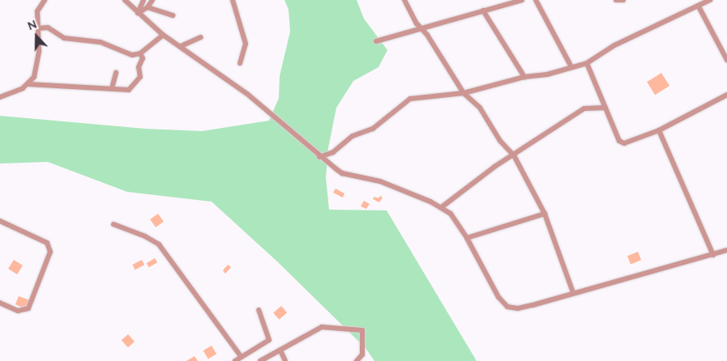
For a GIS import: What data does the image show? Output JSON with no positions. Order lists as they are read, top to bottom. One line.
{"north":"top"}
